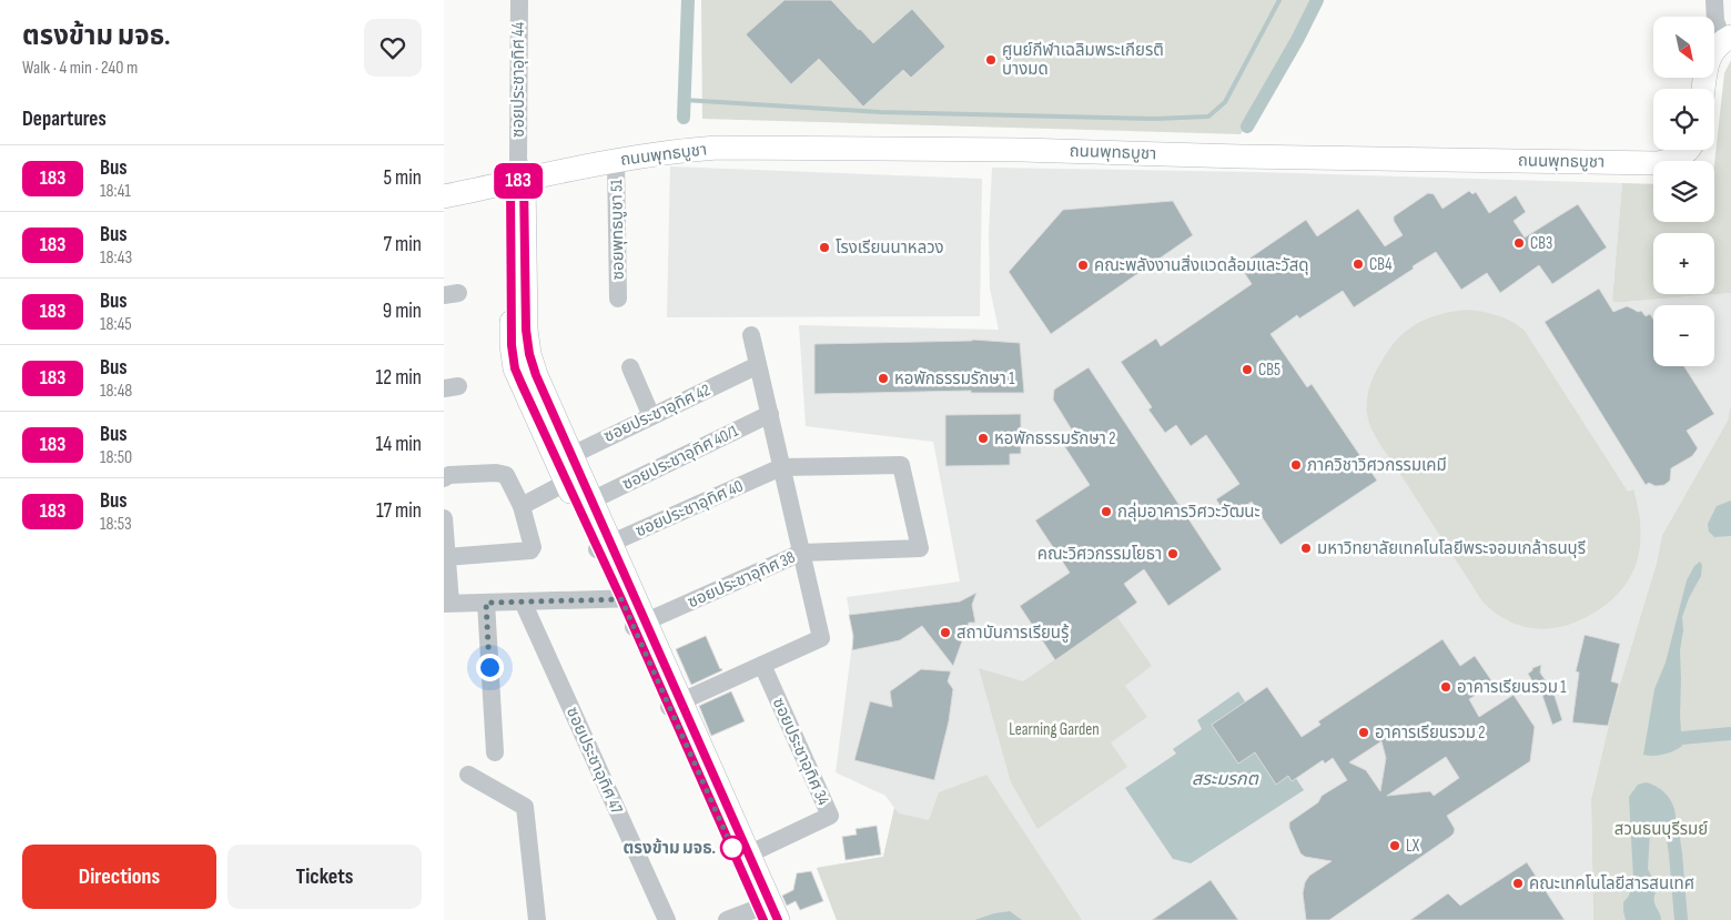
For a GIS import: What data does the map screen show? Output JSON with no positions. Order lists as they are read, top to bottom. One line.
{"streets":{"main road":["ถนนพุทธบูชา"],"street":["ซอยประชาอุทิศ 44","ซอยพุทธบูชา 51","ซอยประชาอุทิศ 42","ซอยประชาอุทิศ 40/1","ซอยประชาอุทิศ 40","ซอยประชาอุทิศ 38","ซอยประชาอุทิศ 34","ซอยประชาอุทิศ 47"]},"crossings":[["ซอยประชาอุทิศ 44","ถนนพุทธบูชา"],["ถนนพุทธบูชา","ซอยพุทธบูชา 51"],["ซอยประชาอุทิศ 40","ซอยประชาอุทิศ 38"]],"water":["สระมรกต"],"parks":["Learning Garden","สวนธนบุรีรมย์"],"places":["ศูนย์กีฬาเฉลิมพระเกียรติ บางมด","CB3","โรงเรียนนาหลวง","CB4","คณะพลังงานสิ่งแวดล้อมและวัสดุ","CB5","หอพักธรรมรักษา 1","หอพักธรรมรักษา 2","ภาควิชาวิศวกรรมเคมี","กลุ่มอาคารวิศวะวัฒนะ","มหาวิทยาลัยเทคโนโลยีพระจอมเกล้าธนบุรี","คณะวิศวกรรมโยธา","สถาบันการเรียนรู้","อาคารเรียนรวม 1","อาคารเรียนรวม 2","LX","ตรงข้าม มจธ.","คณะเทคโนโลยีสารสนเทศ"],"lines":["bus line 183"],"north":"bottom right","page":{"heading":[["ตรงข้าม มจธ.","Walk · 4 min · 240 m"],"Departures"],"on_map":"183","map_buttons":["+","−"],"list":[{"mark":"183","name":"Bus","note":"18:41","value":"5 min"},{"mark":"183","name":"Bus","note":"18:43","value":"7 min"},{"mark":"183","name":"Bus","note":"18:45","value":"9 min"},{"mark":"183","name":"Bus","note":"18:48","value":"12 min"},{"mark":"183","name":"Bus","note":"18:50","value":"14 min"},{"mark":"183","name":"Bus","note":"18:53","value":"17 min"}],"buttons":["Directions","Tickets"]}}
